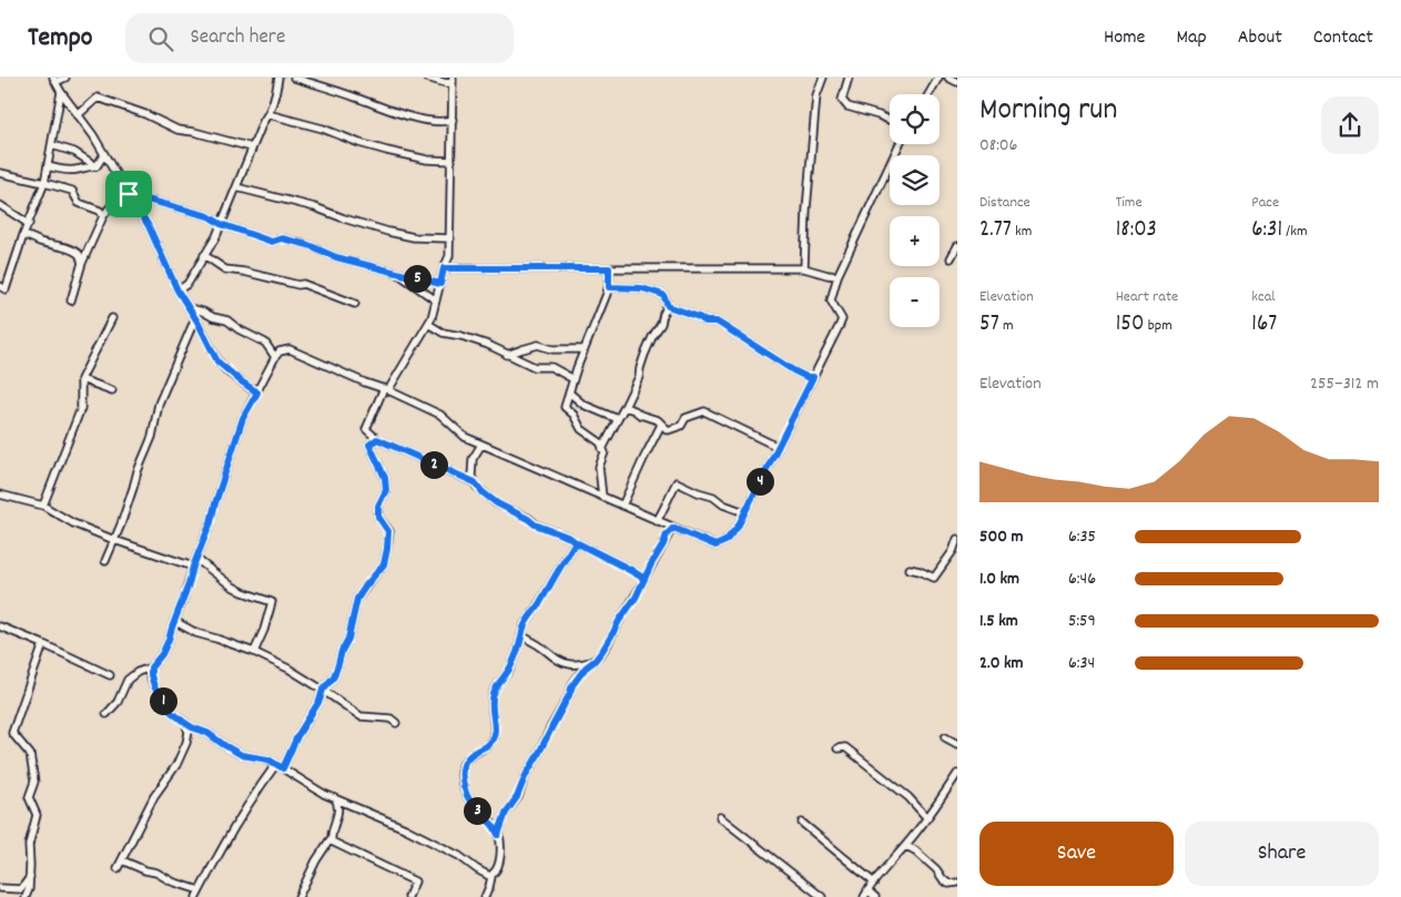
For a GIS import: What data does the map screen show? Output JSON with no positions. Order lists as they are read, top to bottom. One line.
{"page":{"header":"Tempo","search":"Search here","nav":["Home","Map","About","Contact"],"heading":["Morning run","08:06"],"map_buttons":["+","−"],"stats":[["Distance","2.77 km"],["Time","18:03"],["Pace","6:31 /km"],["Elevation","57 m"],["Heart rate","150 bpm"],["kcal","167"]],"pins":["5","2","4","1","3"],"chart":["Elevation","255–312 m"],"list":[{"name":"500 m","note":"6:35"},{"name":"1.0 km","note":"6:46"},{"name":"1.5 km","note":"5:59"},{"name":"2.0 km","note":"6:34"}],"buttons":["Save","Share"]}}
